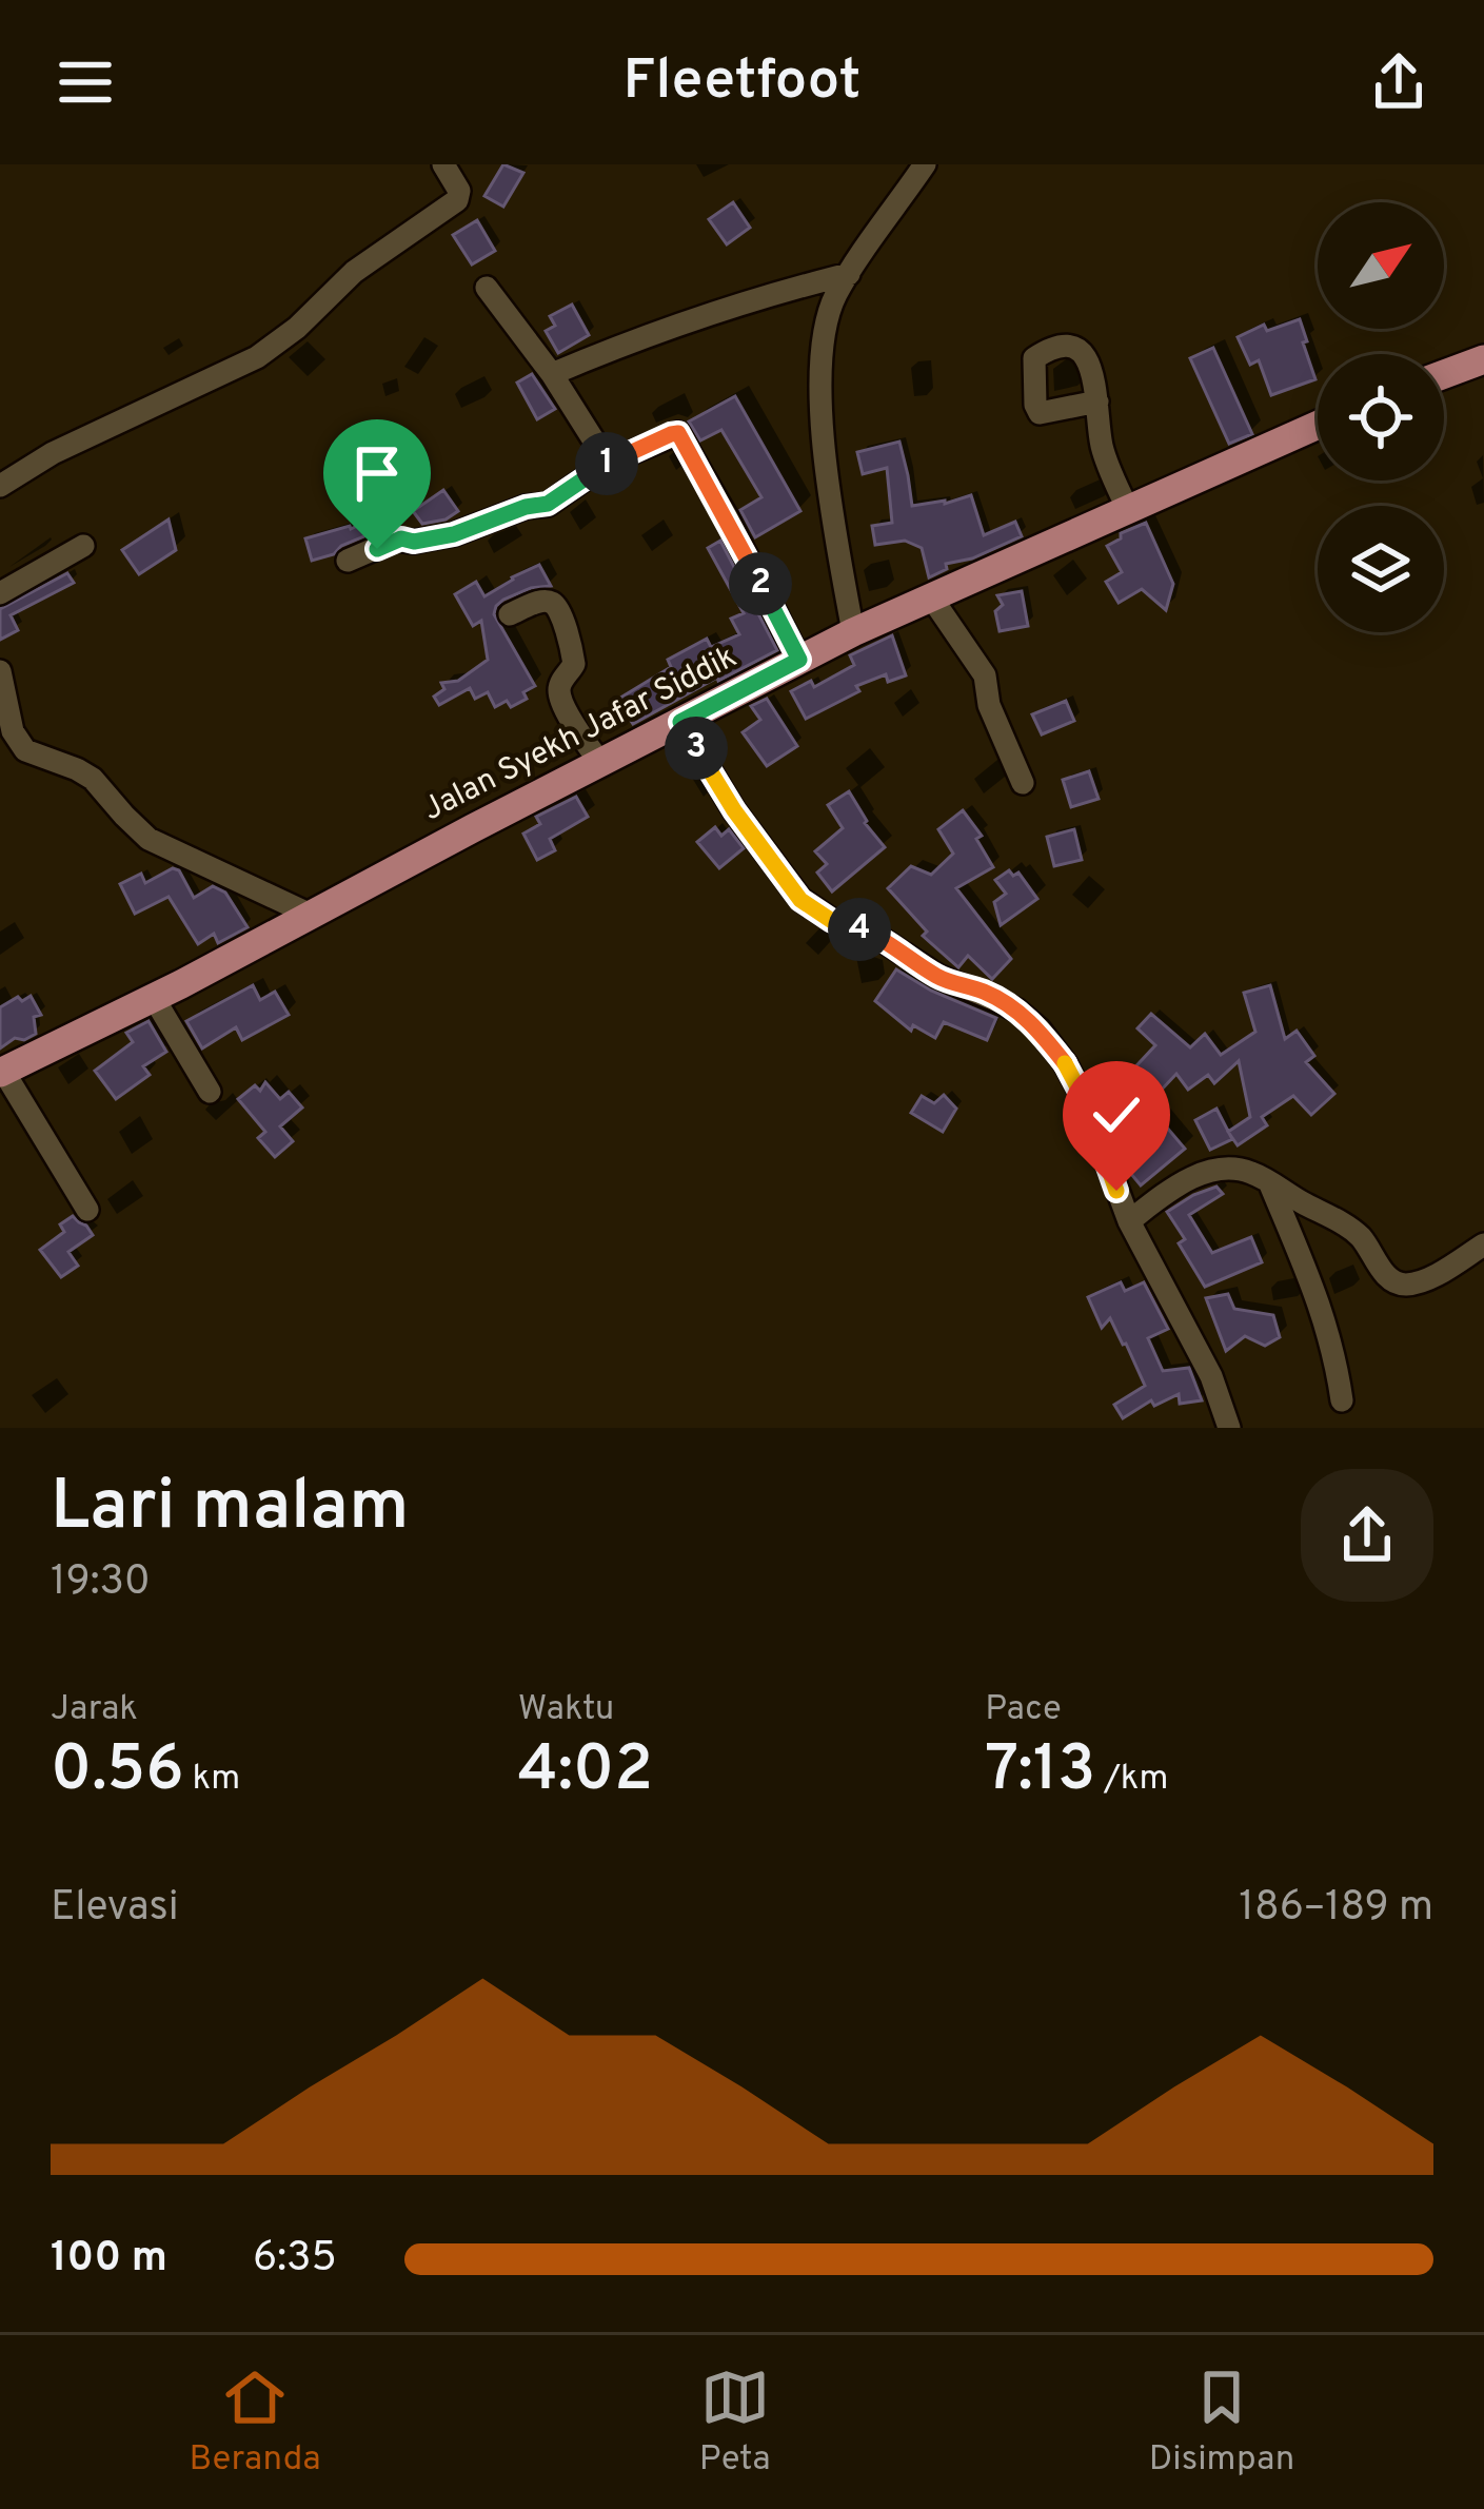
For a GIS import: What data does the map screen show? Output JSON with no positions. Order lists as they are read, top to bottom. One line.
{"streets":{"main road":["Jalan Syekh Jafar Siddik"]},"north":"top right","page":{"header":"Fleetfoot","pins":["1","2","3","4"],"heading":["Lari malam","19:30"],"stats":[["Jarak","0.56 km"],["Waktu","4:02"],["Pace","7:13 /km"]],"chart":["Elevasi","186–189 m"],"list":[{"name":"100 m","note":"6:35"}],"tabs":["Beranda","Peta","Disimpan"]}}
